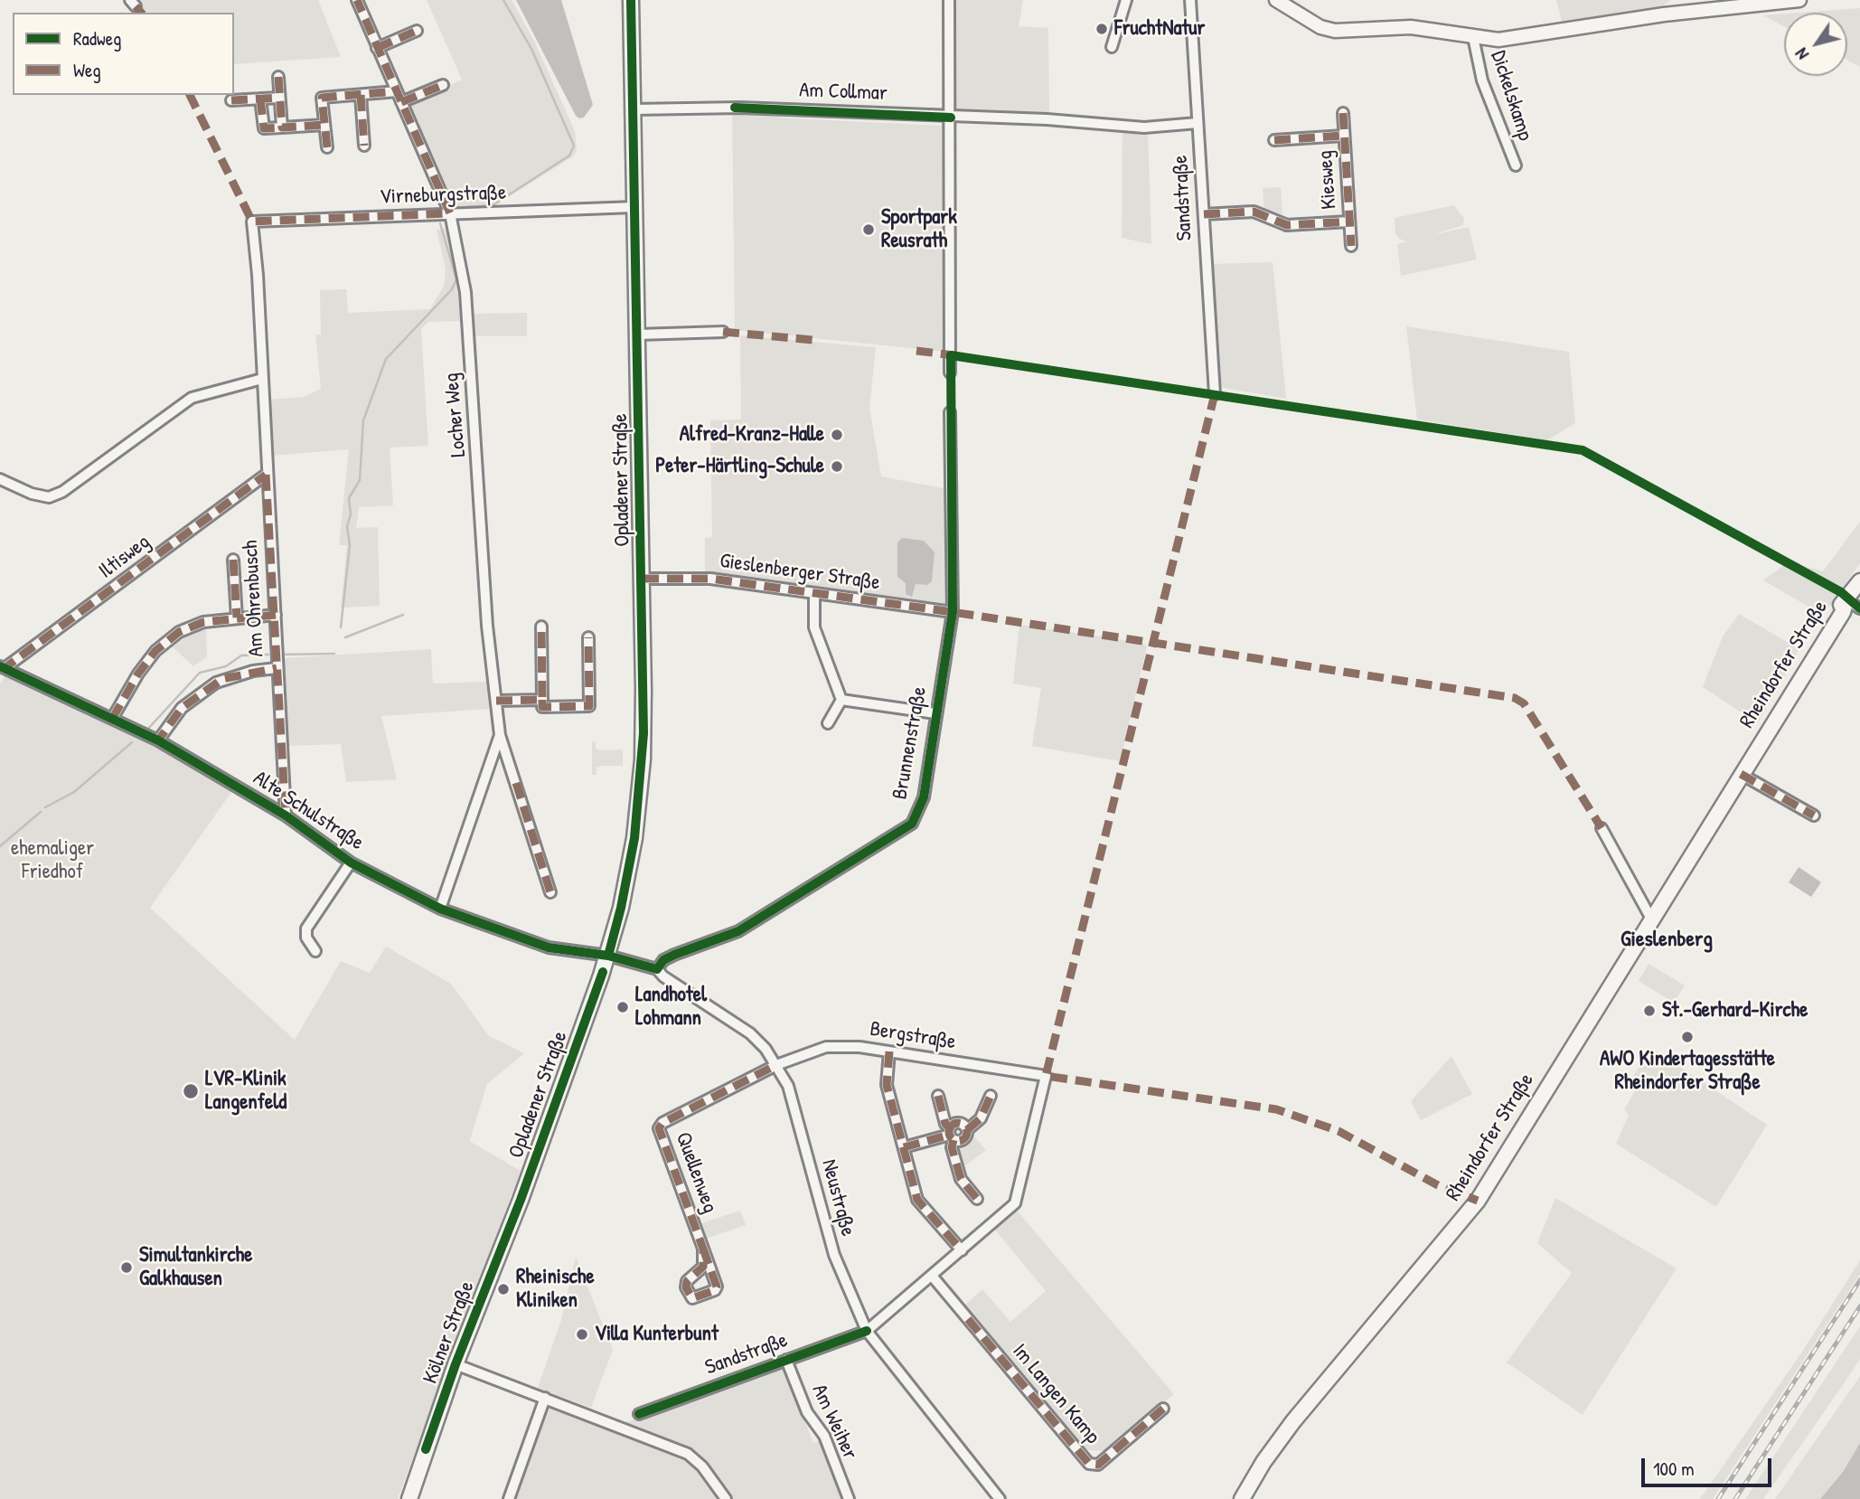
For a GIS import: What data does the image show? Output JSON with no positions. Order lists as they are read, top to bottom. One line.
{"streets":{"main road":["Opladener Straße","Rheindorfer Straße","Kölner Straße"],"street":["Am Collmar","Dickelskamp","Kiesweg","Virneburgstraße","Sandstraße","Locher Weg","Iltisweg","Gieslenberger Straße","Am Ohrenbusch","Brunnenstraße","Alte Schulstraße","Bergstraße","Quellenweg","Neustraße","Im Langen Kamp","Am Weiher"]},"crossings":[["Am Collmar","Sandstraße"],["Am Collmar","Opladener Straße"],["Kiesweg","Sandstraße"],["Virneburgstraße","Locher Weg"],["Virneburgstraße","Opladener Straße"],["Virneburgstraße","Am Ohrenbusch"],["Sandstraße","Bergstraße"],["Sandstraße","Neustraße"],["Sandstraße","Im Langen Kamp"],["Sandstraße","Am Weiher"],["Locher Weg","Alte Schulstraße"],["Opladener Straße","Gieslenberger Straße"],["Opladener Straße","Alte Schulstraße"],["Opladener Straße","Neustraße"],["Opladener Straße","Kölner Straße"],["Iltisweg","Am Ohrenbusch"],["Iltisweg","Alte Schulstraße"],["Gieslenberger Straße","Brunnenstraße"],["Am Ohrenbusch","Alte Schulstraße"],["Brunnenstraße","Neustraße"],["Alte Schulstraße","Neustraße"],["Bergstraße","Quellenweg"],["Bergstraße","Neustraße"],["Quellenweg","Neustraße"]],"districts":["Gieslenberg"],"parks":["ehemaliger Friedhof"],"places":["FruchtNatur","Sportpark Reusrath","Alfred-Kranz-Halle","Peter-Härtling-Schule","Landhotel Lohmann","St.-Gerhard-Kirche","AWO Kindertagesstätte Rheindorfer Straße","LVR-Klinik Langenfeld","Simultankirche Galkhausen","Rheinische Kliniken","Villa Kunterbunt"],"legend":["Radweg","Weg"],"scale_bar":"100 m","north":"bottom left"}
